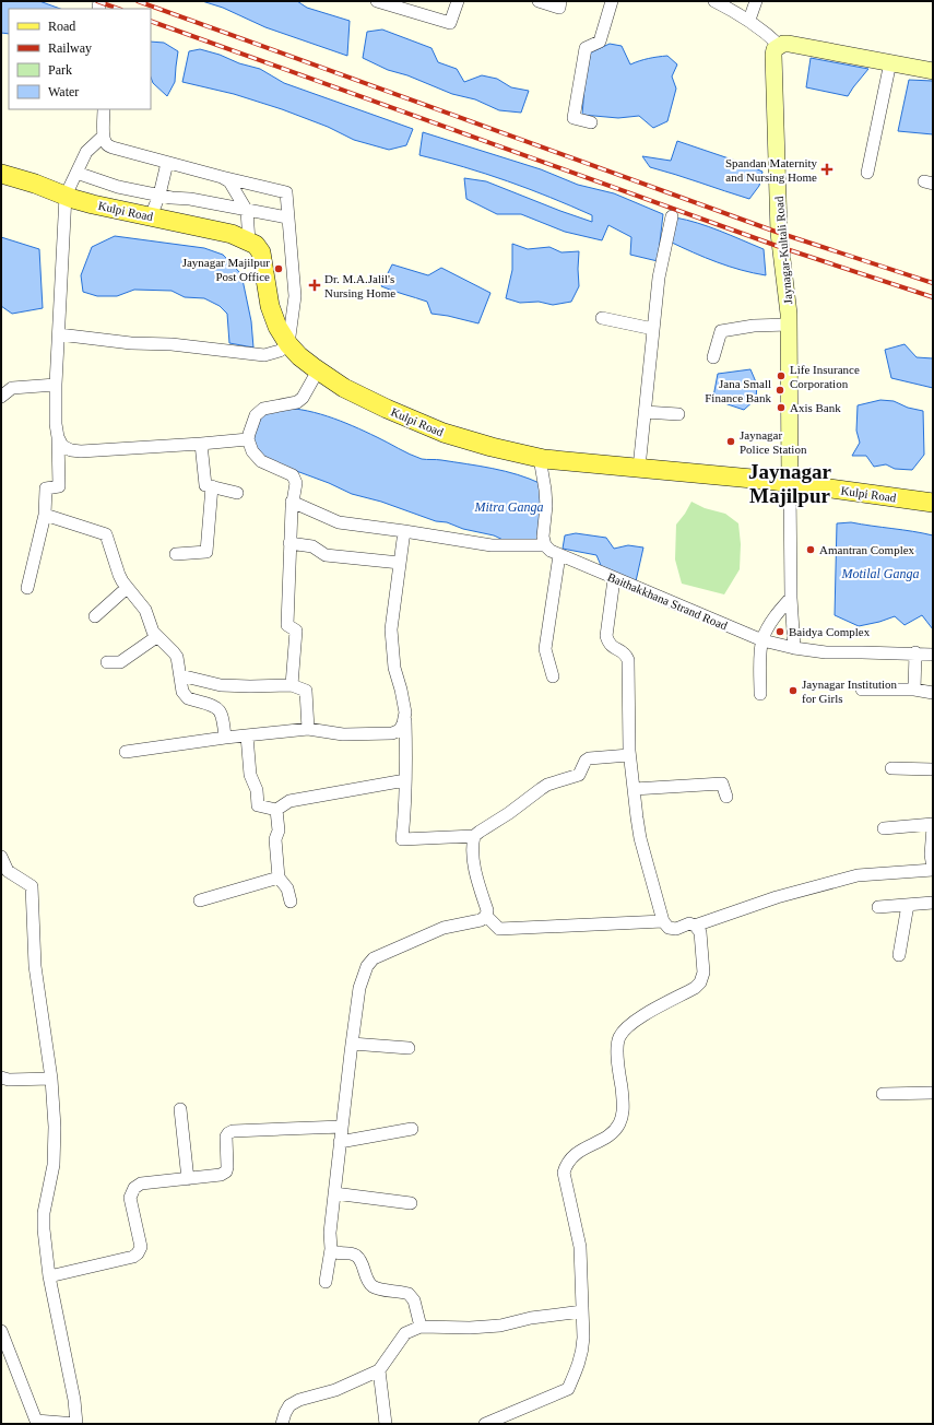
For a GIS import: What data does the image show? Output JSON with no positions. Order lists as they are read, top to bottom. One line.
{"streets":{"main road":["Kulpi Road","Jaynagar-Kultali Road"],"street":["Baithakkhana Strand Road"]},"crossings":[["Kulpi Road","Jaynagar-Kultali Road"]],"districts":["Jaynagar Majilpur"],"water":["Mitra Ganga","Motilal Ganga"],"places":{"health":["Spandan Maternity and Nursing Home","Dr. M.A.Jalil's Nursing Home"],"other":["Jaynagar Majilpur Post Office","Life Insurance Corporation","Jana Small Finance Bank","Axis Bank","Jaynagar Police Station","Amantran Complex","Baidya Complex","Jaynagar Institution for Girls"]},"legend":["Road","Railway","Park","Water"]}
